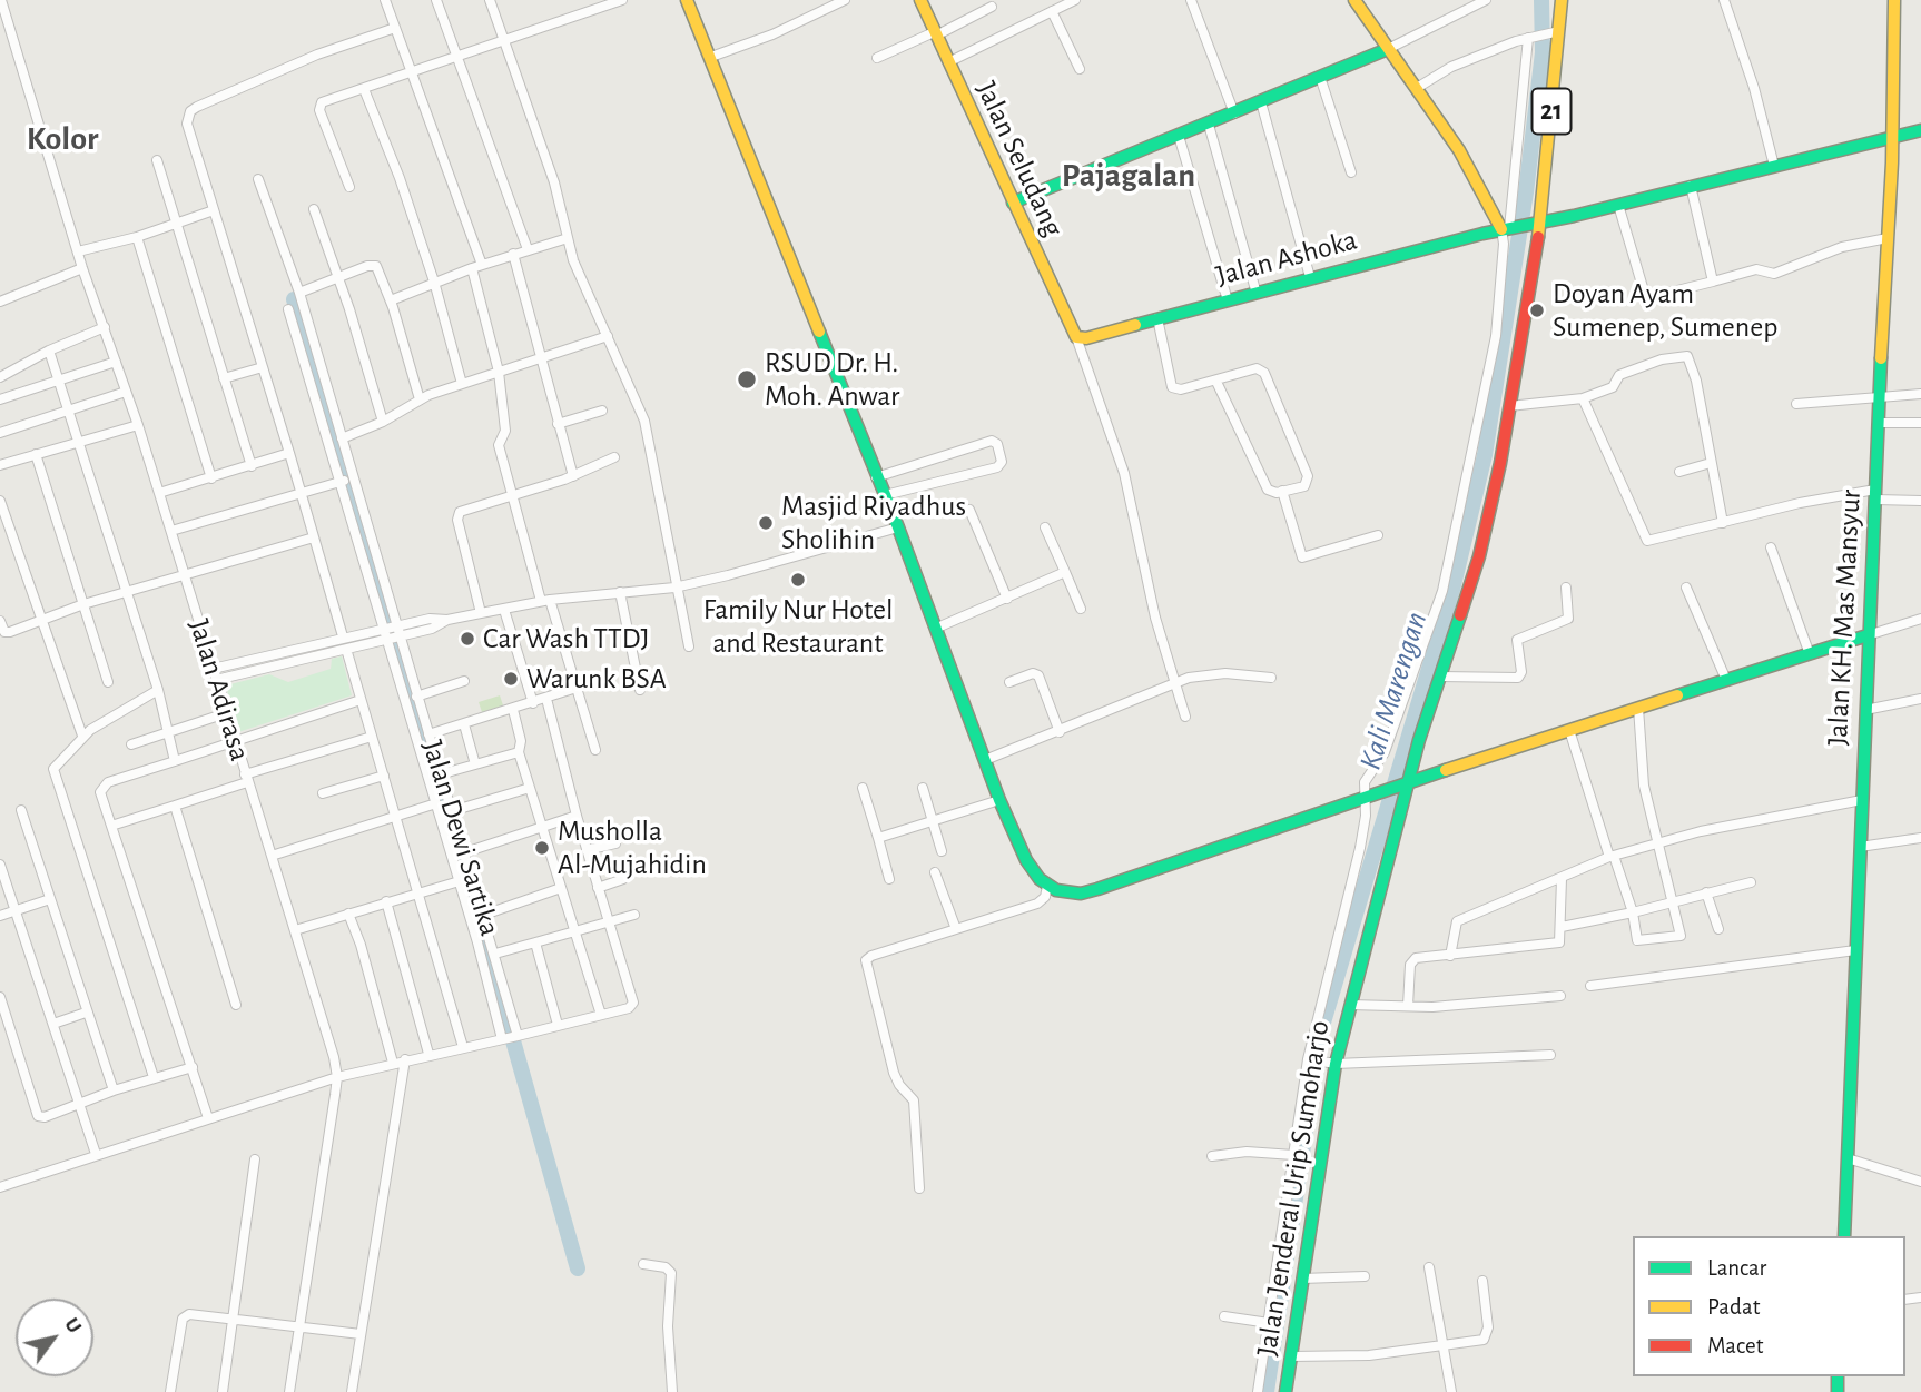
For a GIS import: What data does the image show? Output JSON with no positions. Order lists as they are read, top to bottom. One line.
{"streets":{"main road":["21","Jalan Seludang","Jalan Ashoka","Jalan KH. Mas Mansyur","Jalan Jenderal Urip Sumoharjo"],"street":["Jalan Adirasa","Jalan Dewi Sartika"]},"crossings":[["21","Jalan Ashoka"],["21","Jalan Jenderal Urip Sumoharjo"],["Jalan Seludang","Jalan Ashoka"],["Jalan Ashoka","Jalan KH. Mas Mansyur"],["Jalan Ashoka","Jalan Jenderal Urip Sumoharjo"]],"districts":["Kolor","Pajagalan"],"water":["Kali Marengan"],"places":["Doyan Ayam Sumenep, Sumenep","RSUD Dr. H. Moh. Anwar","Masjid Riyadhus Sholihin","Family Nur Hotel and Restaurant","Car Wash TTDJ","Warunk BSA","Musholla Al-Mujahidin"],"legend":["Lancar","Padat","Macet"],"north":"top right"}
